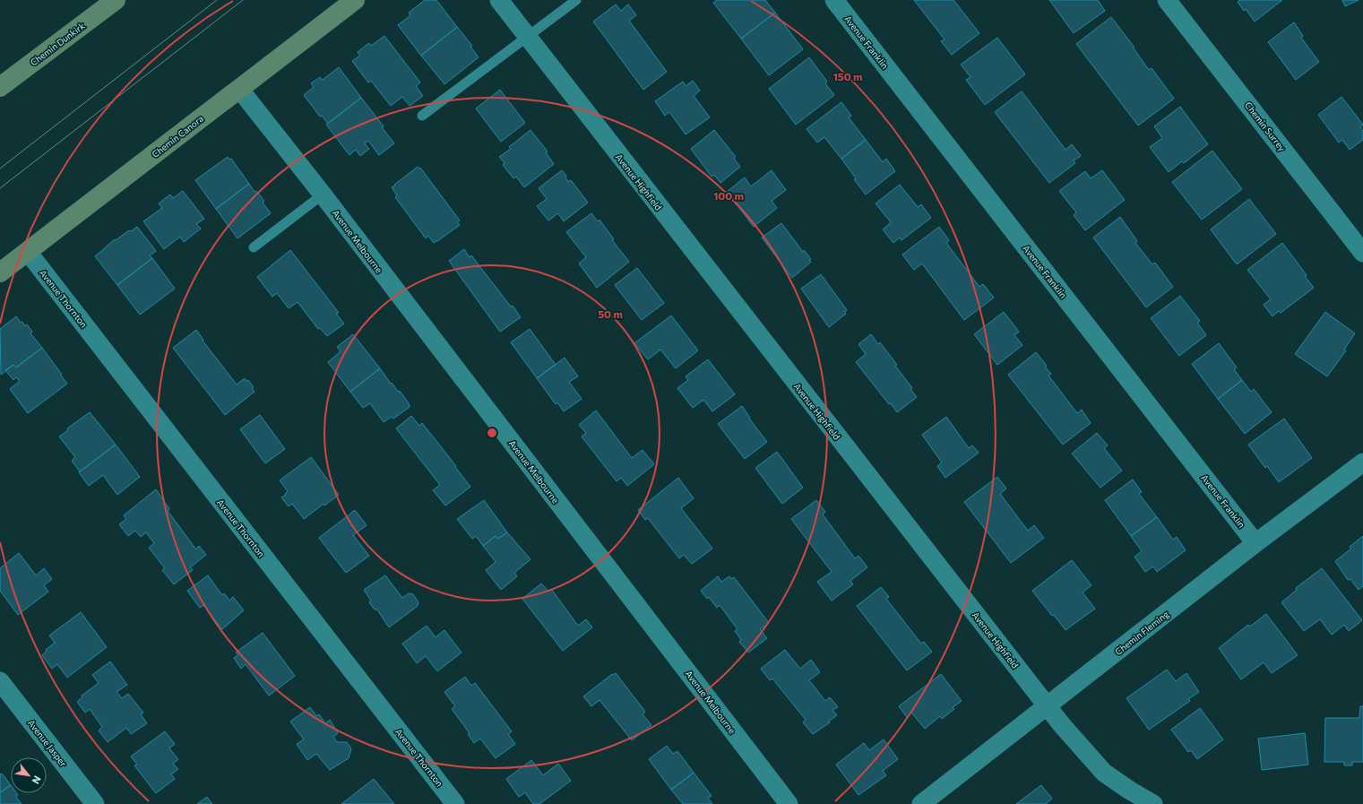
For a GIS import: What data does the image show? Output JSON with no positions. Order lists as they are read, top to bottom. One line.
{"streets":{"street":["Avenue Franklin","Chemin Dunkirk","Chemin Surrey","Chemin Canora","Avenue Highfield","Avenue Melbourne","Avenue Thornton","Chemin Fleming","Avenue Jasper"]},"crossings":[["Avenue Franklin","Chemin Fleming"],["Chemin Canora","Avenue Melbourne"],["Chemin Canora","Avenue Thornton"],["Avenue Highfield","Chemin Fleming"]],"north":"bottom right","rings":["150 m","100 m","50 m"]}
